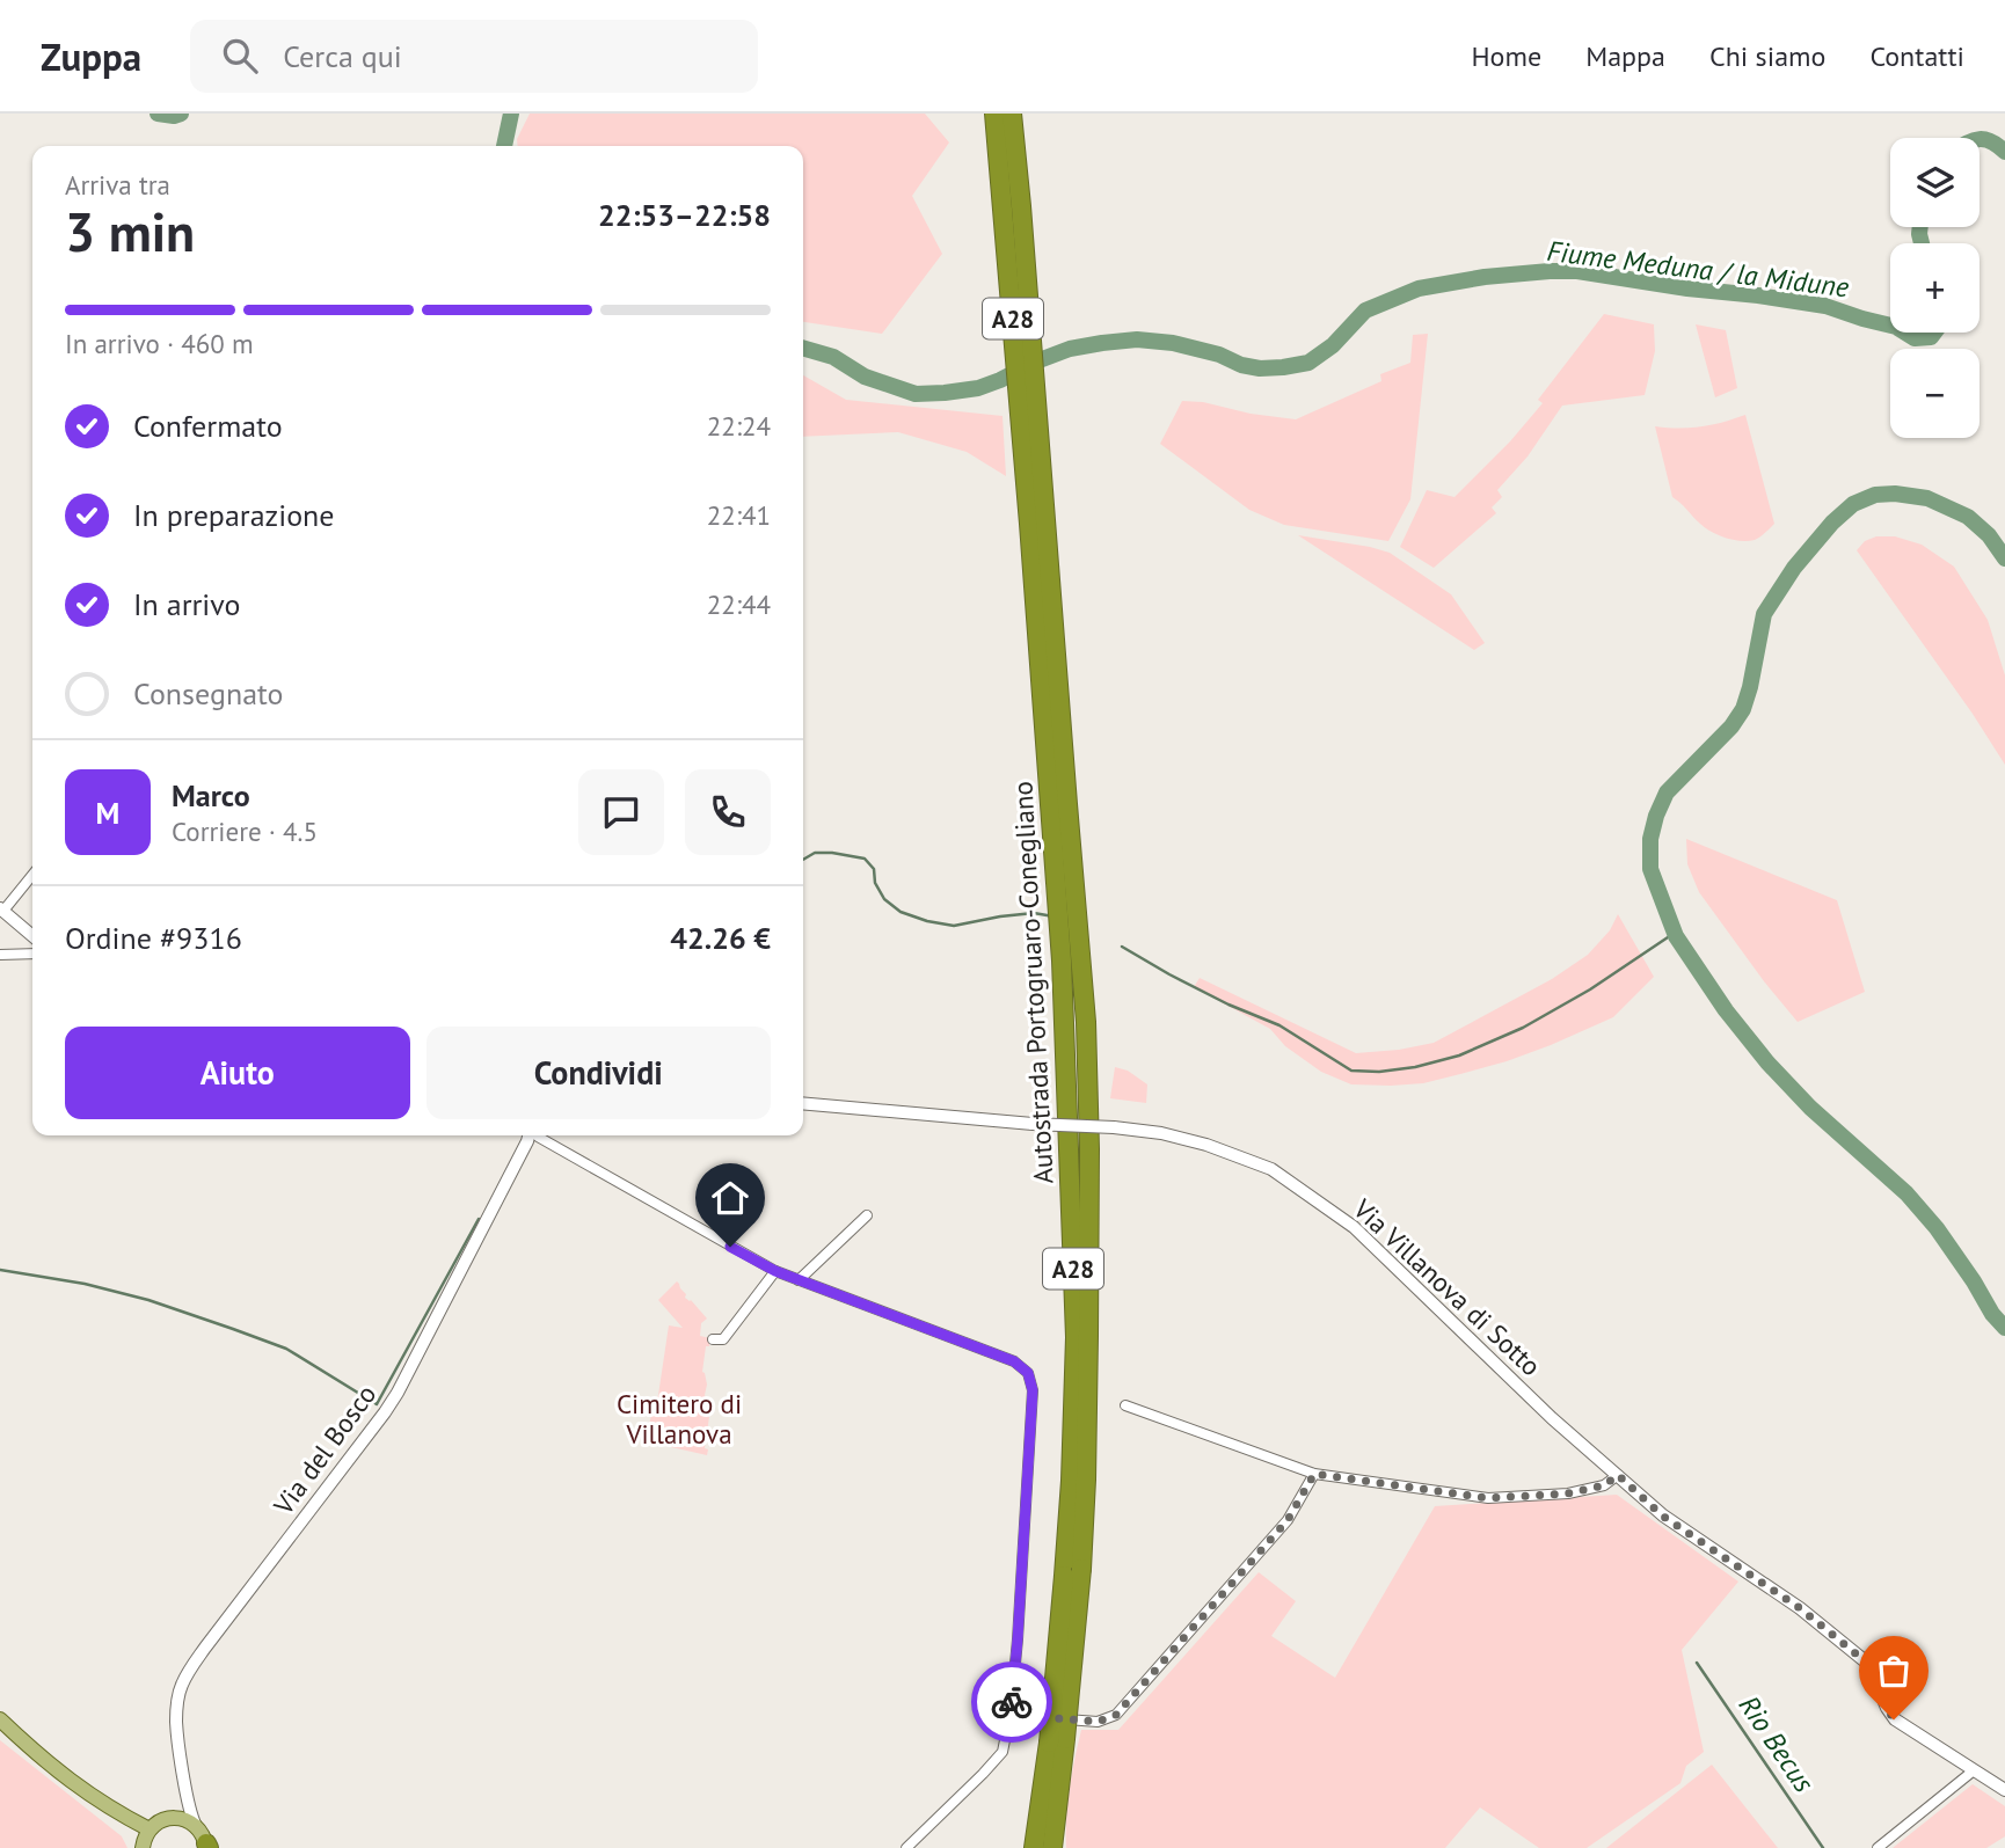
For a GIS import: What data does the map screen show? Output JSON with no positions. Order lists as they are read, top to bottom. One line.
{"streets":{"highway":["A28","Autostrada Portogruaro-Conegliano"],"street":["Via Villanova di Sotto","Via del Bosco"]},"water":["Fiume Meduna / la Midune","Rio Becus"],"parks":["Cimitero di Villanova"],"page":{"header":"Zuppa","search":"Cerca qui","nav":["Home","Mappa","Chi siamo","Contatti"],"map_buttons":["+","−"],"heading":["3 min","Arriva tra","22:53–22:58"],"panel":["Marco","Corriere · 4.5","Ordine #9316","42.26 €"],"bar":"In arrivo · 460 m","list":[["Confermato","22:24"],["In preparazione","22:41"],["In arrivo","22:44"],"Consegnato"],"round":"M","buttons":["Aiuto","Condividi"]}}
